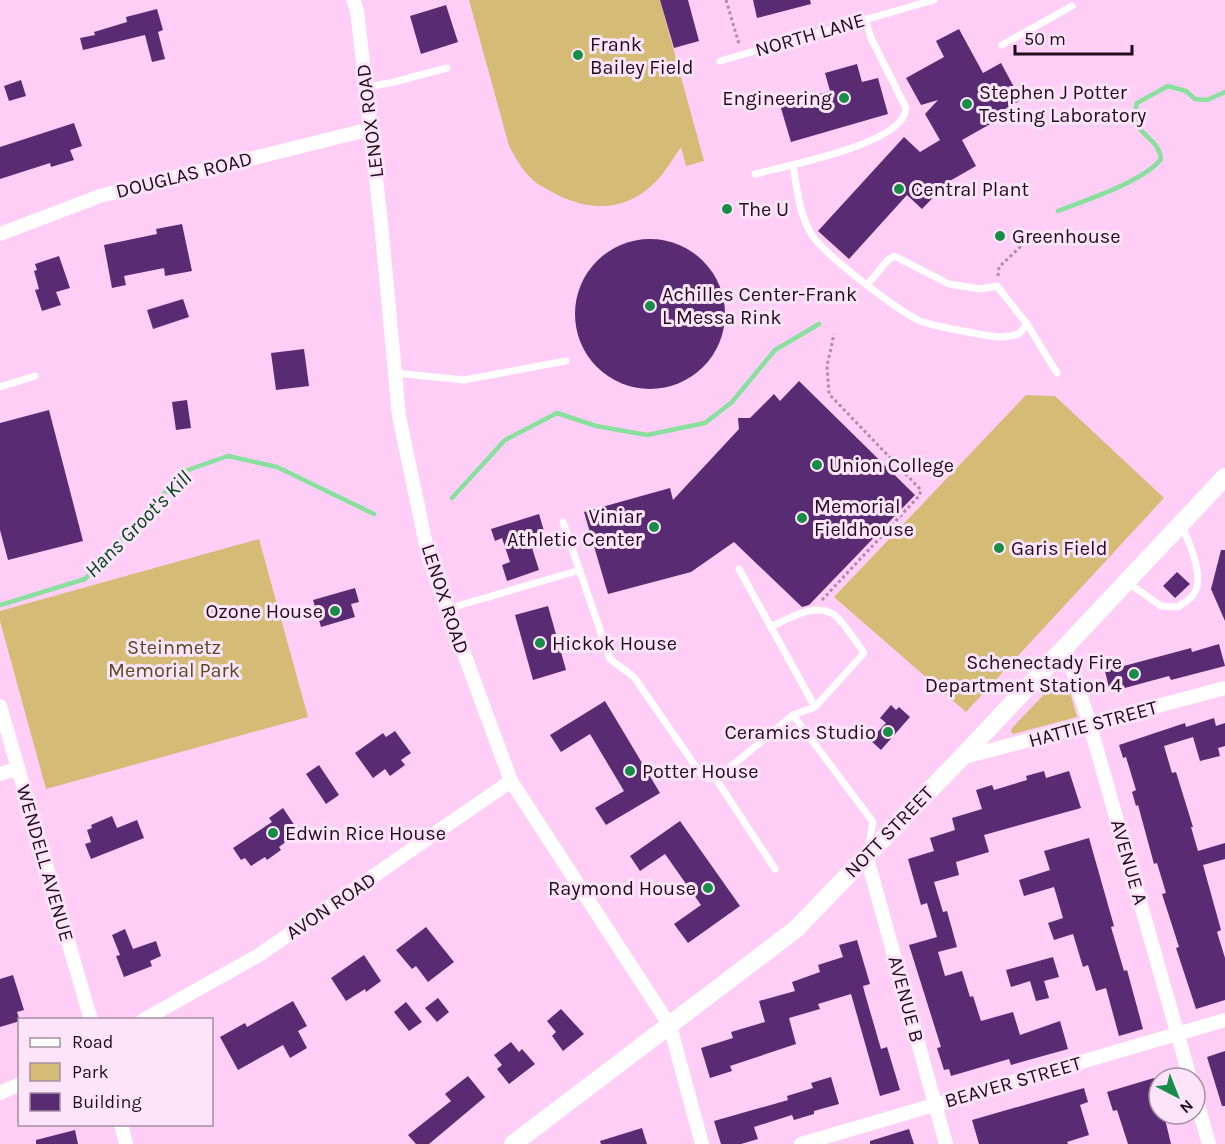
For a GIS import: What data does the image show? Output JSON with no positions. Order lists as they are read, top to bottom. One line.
{"streets":{"main road":["NOTT STREET"],"street":["LENOX ROAD","DOUGLAS ROAD","HATTIE STREET","AVENUE A","WENDELL AVENUE","AVON ROAD","AVENUE B","BEAVER STREET"],"lane":["NORTH LANE"]},"crossings":[["LENOX ROAD","DOUGLAS ROAD"],["LENOX ROAD","NOTT STREET"],["LENOX ROAD","AVON ROAD"],["HATTIE STREET","NOTT STREET"],["HATTIE STREET","AVENUE A"],["NOTT STREET","AVENUE A"],["NOTT STREET","AVENUE B"],["AVENUE A","BEAVER STREET"],["AVENUE B","BEAVER STREET"]],"water":["Hans Groot's Kill"],"parks":["Steinmetz Memorial Park"],"places":["Frank Bailey Field","Engineering","Stephen J Potter Testing Laboratory","Central Plant","The U","Greenhouse","Achilles Center-Frank L Messa Rink","Union College","Memorial Fieldhouse","Viniar Athletic Center","Garis Field","Ozone House","Hickok House","Schenectady Fire Department Station 4","Ceramics Studio","Potter House","Edwin Rice House","Raymond House"],"legend":["Road","Park","Building"],"scale_bar":"50 m","north":"bottom right"}
